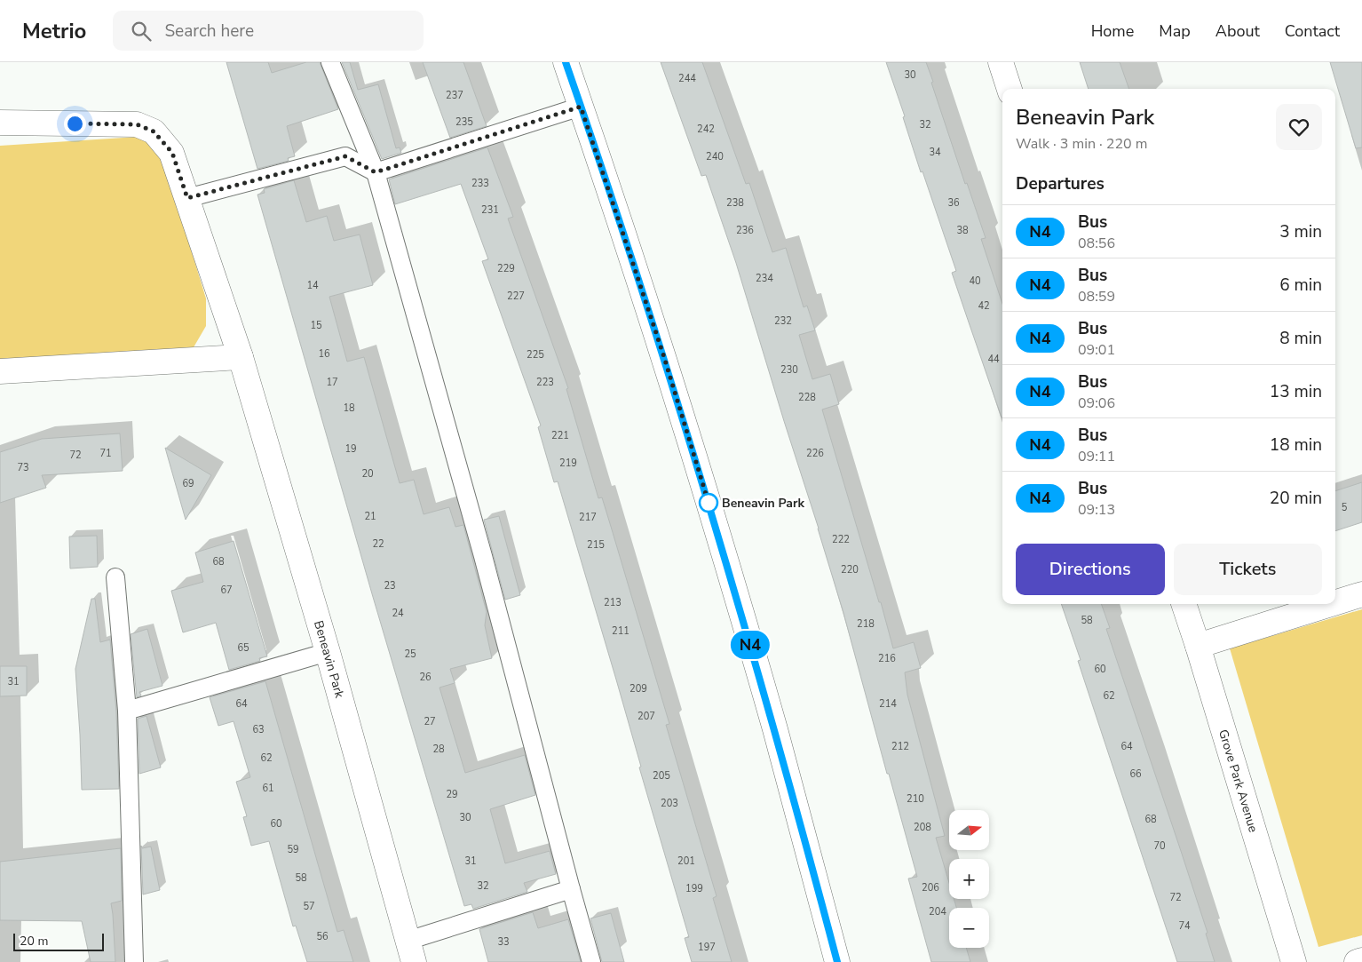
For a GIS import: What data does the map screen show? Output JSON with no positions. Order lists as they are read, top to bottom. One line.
{"streets":{"street":["Beneavin Park","Grove Park Avenue"]},"places":["Beneavin Park"],"lines":["bus line N4"],"house_numbers":["30","244","237","235","32","242","34","240","233","238","36","231","236","38","229","234","40","14","227","42","232","15","16","225","44","230","17","223","228","18","221","19","71","226","72","219","73","20","69","5","21","217","222","22","215","68","220","23","67","213","24","58","218","211","65","25","216","60","26","31","209","62","64","214","207","27","63","212","64","28","62","66","205","61","29","210","203","30","68","60","208","70","59","31","201","58","32","206","199","72","57","204","74","56","33","197"],"scale_bar":"20 m","north":"right","page":{"header":"Metrio","search":"Search here","nav":["Home","Map","About","Contact"],"on_map":"N4","heading":[["Beneavin Park","Walk · 3 min · 220 m"],"Departures"],"list":[{"mark":"N4","name":"Bus","note":"08:56","value":"3 min"},{"mark":"N4","name":"Bus","note":"08:59","value":"6 min"},{"mark":"N4","name":"Bus","note":"09:01","value":"8 min"},{"mark":"N4","name":"Bus","note":"09:06","value":"13 min"},{"mark":"N4","name":"Bus","note":"09:11","value":"18 min"},{"mark":"N4","name":"Bus","note":"09:13","value":"20 min"}],"buttons":["Directions","Tickets"],"map_buttons":["+","−"],"scale":"20 m"}}
